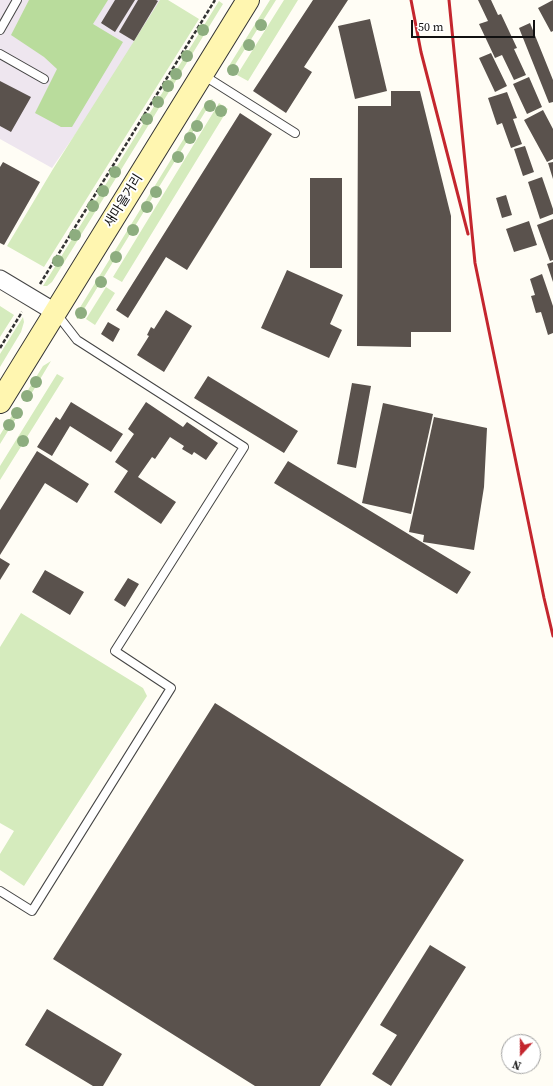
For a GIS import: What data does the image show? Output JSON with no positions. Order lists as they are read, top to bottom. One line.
{"streets":{"main road":["새마을거리"]},"scale_bar":"50 m","north":"bottom"}
